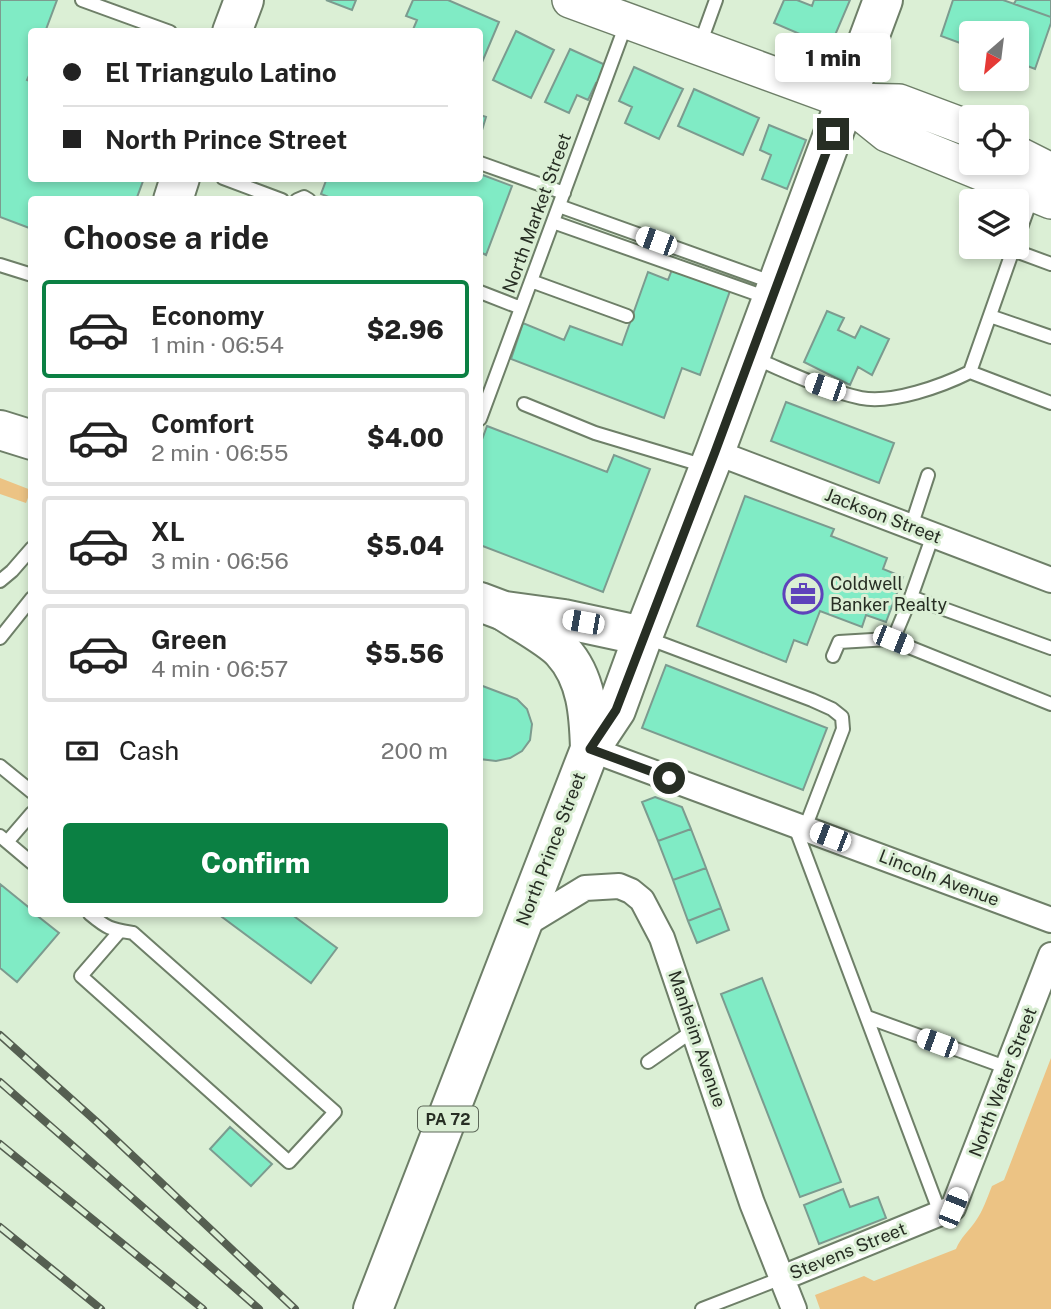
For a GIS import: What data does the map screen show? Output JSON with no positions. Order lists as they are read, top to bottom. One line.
{"streets":{"main road":["North Prince Street","PA 72"],"street":["Jackson Street","Lincoln Avenue","Manheim Avenue","North Water Street","Stevens Street"],"lane":["North Market Street"]},"crossings":[["Jackson Street","North Prince Street"],["North Prince Street","Lincoln Avenue"],["North Prince Street","Manheim Avenue"],["North Prince Street","PA 72"],["Lincoln Avenue","PA 72"],["Manheim Avenue","Stevens Street"],["North Water Street","Stevens Street"]],"places":{"office":["Coldwell Banker Realty"]},"north":"bottom left","page":{"banner":["El Triangulo Latino","North Prince Street"],"bubble":"1 min","heading":"Choose a ride","list":[{"name":"Economy","note":"1 min · 06:54","value":"$2.96"},{"name":"Comfort","note":"2 min · 06:55","value":"$4.00"},{"name":"XL","note":"3 min · 06:56","value":"$5.04"},{"name":"Green","note":"4 min · 06:57","value":"$5.56"}],"pay":["Cash","200 m"],"buttons":"Confirm"}}
